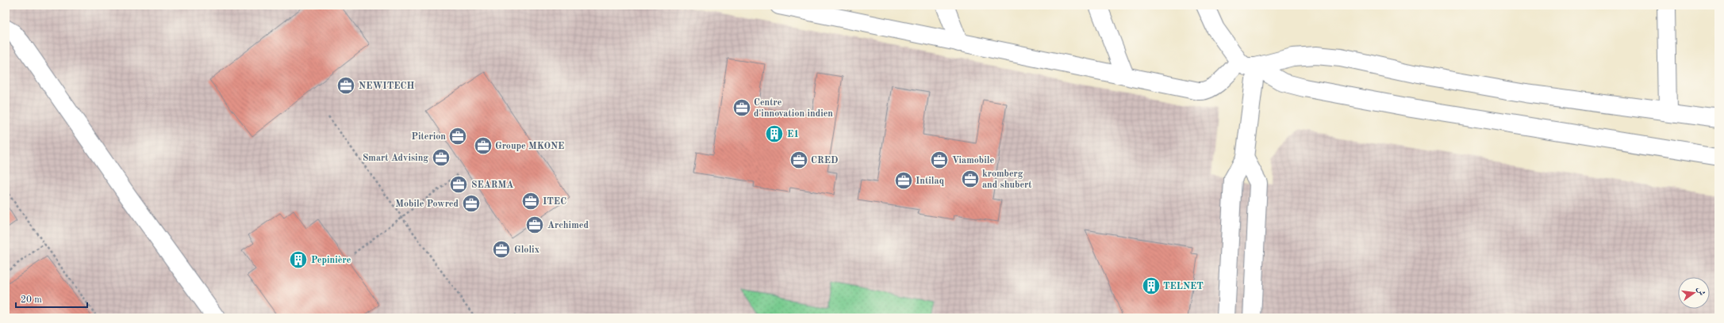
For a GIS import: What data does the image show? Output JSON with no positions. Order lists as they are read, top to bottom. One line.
{"places":{"office":["NEWITECH","Centre d'innovation indien","Piterion","Groupe MKONE","Smart Advising","CRED","Viamobile","kromberg and shubert","Intilaq","SEARMA","ITEC","Mobile Powred","Archimed","Glolix"],"building":["E1","Pepinière","TELNET"]},"scale_bar":"20 m","north":"right"}
